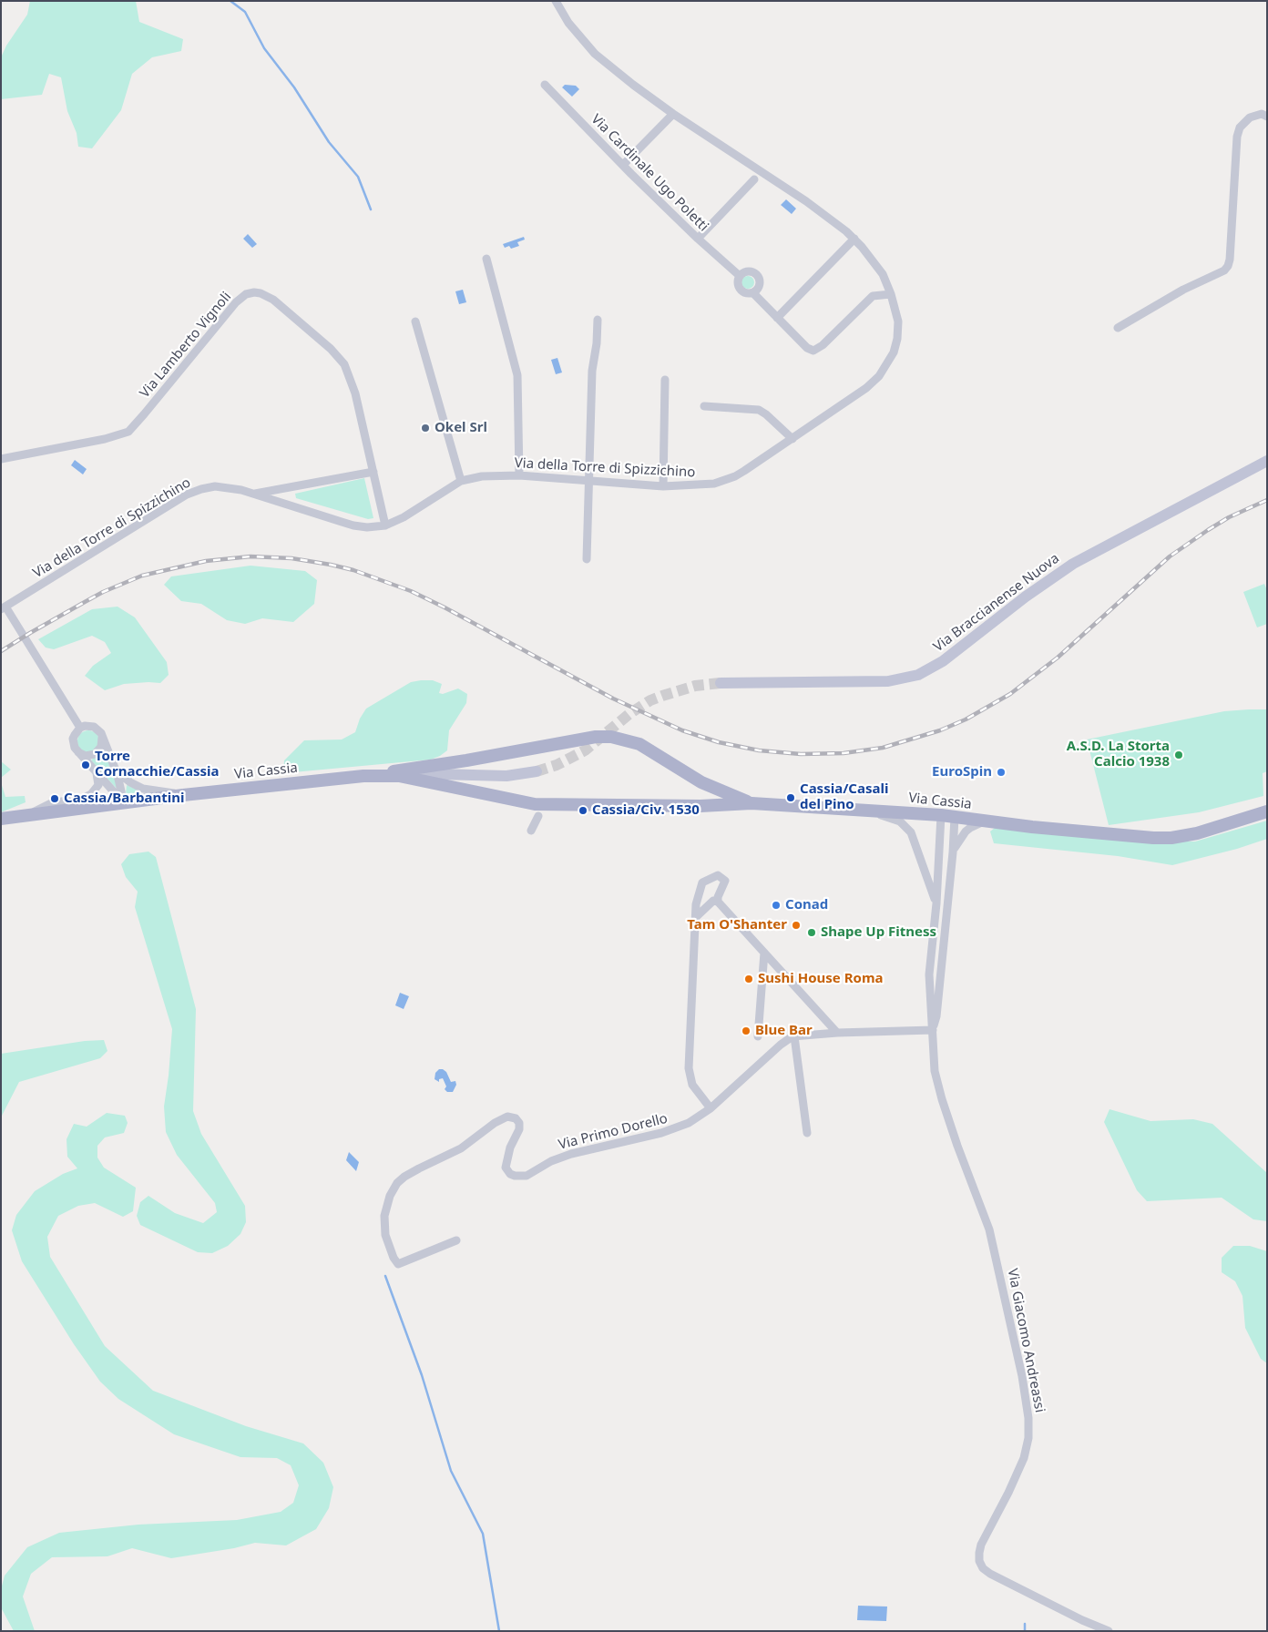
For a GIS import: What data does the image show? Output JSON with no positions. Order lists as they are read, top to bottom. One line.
{"streets":{"main road":["Via Braccianense Nuova","Via Cassia"],"street":["Via Cardinale Ugo Poletti","Via Lamberto Vignoli","Via della Torre di Spizzichino","Via Primo Dorello","Via Giacomo Andreassi"]},"crossings":[["Via Cardinale Ugo Poletti","Via della Torre di Spizzichino"],["Via Lamberto Vignoli","Via della Torre di Spizzichino"],["Via Cassia","Via Giacomo Andreassi"],["Via Primo Dorello","Via Giacomo Andreassi"]],"places":["Okel Srl","A.S.D. La Storta Calcio 1938","Torre Cornacchie/Cassia","EuroSpin","Cassia/Casali del Pino","Cassia/Barbantini","Cassia/Civ. 1530","Conad","Tam O'Shanter","Shape Up Fitness","Sushi House Roma","Blue Bar"]}
